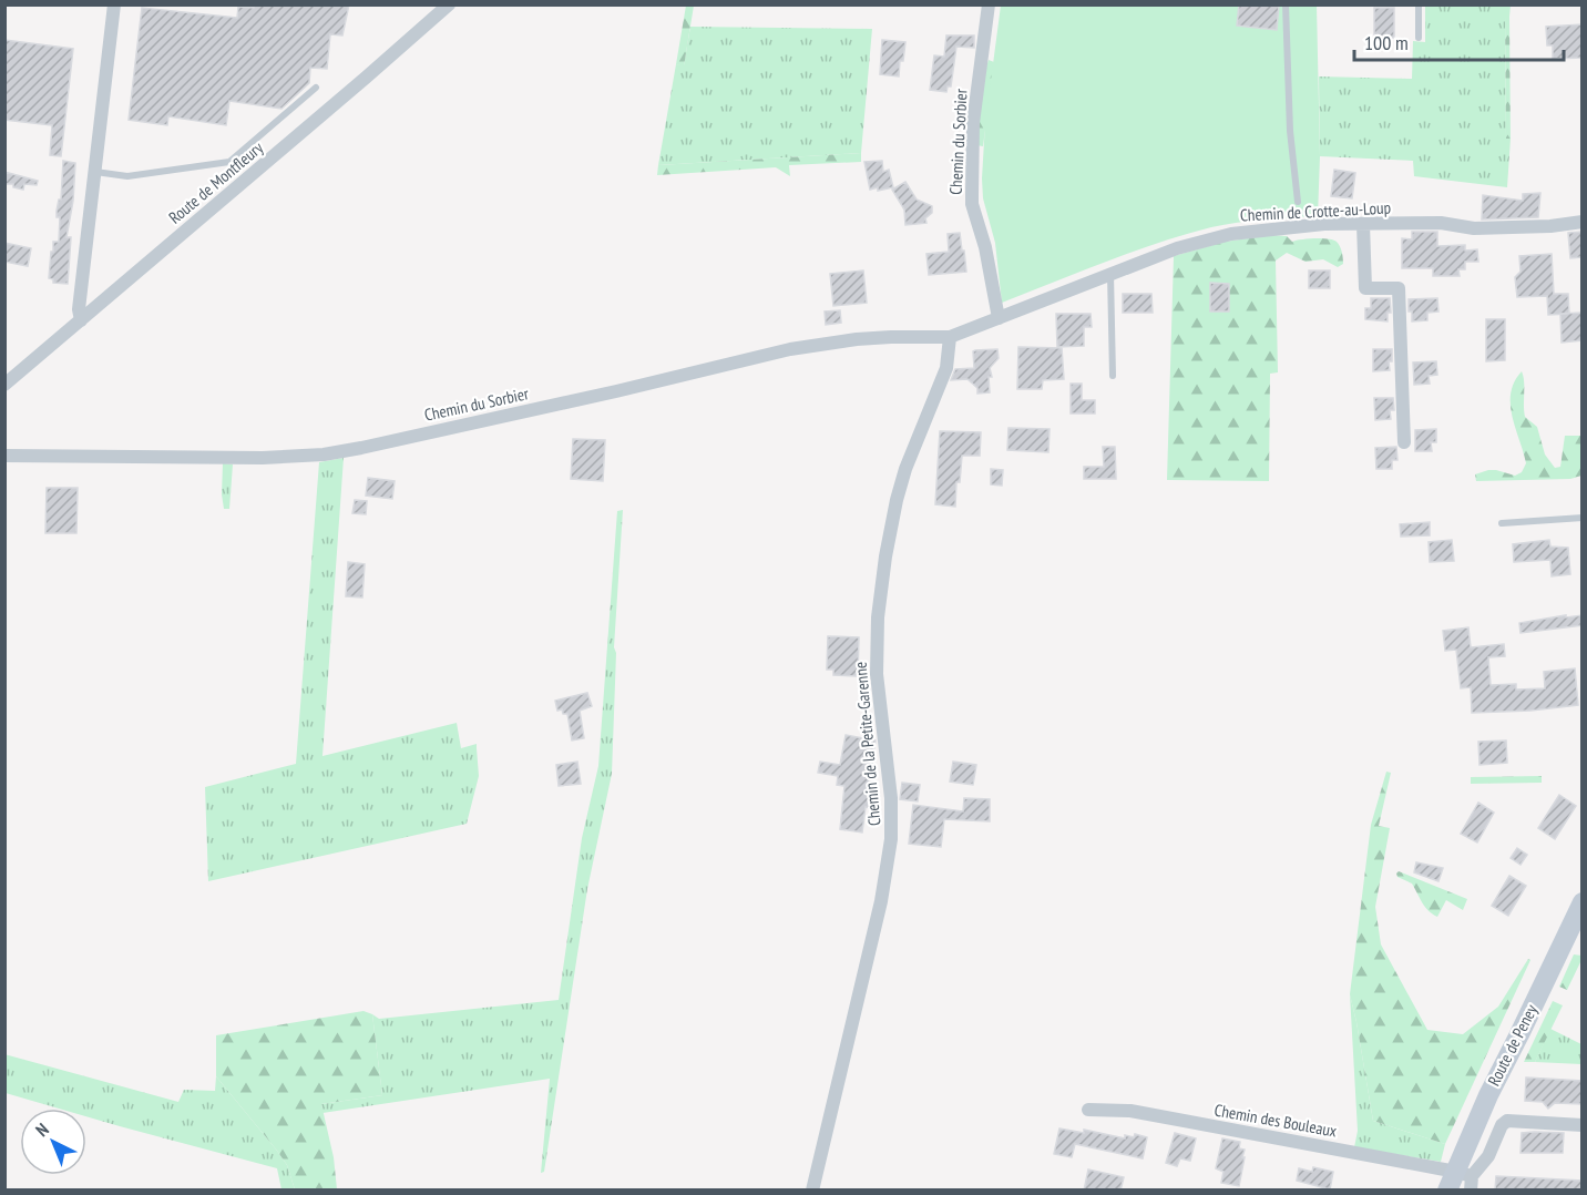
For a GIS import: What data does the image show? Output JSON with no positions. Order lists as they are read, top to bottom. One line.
{"streets":{"main road":["Route de Peney"],"street":["Chemin du Sorbier","Route de Montfleury","Chemin de Crotte-au-Loup","Chemin de la Petite-Garenne","Chemin des Bouleaux"]},"crossings":[["Chemin du Sorbier","Chemin de Crotte-au-Loup"],["Chemin du Sorbier","Chemin de la Petite-Garenne"],["Chemin de Crotte-au-Loup","Chemin de la Petite-Garenne"],["Route de Peney","Chemin des Bouleaux"]],"scale_bar":"100 m","north":"top left"}
